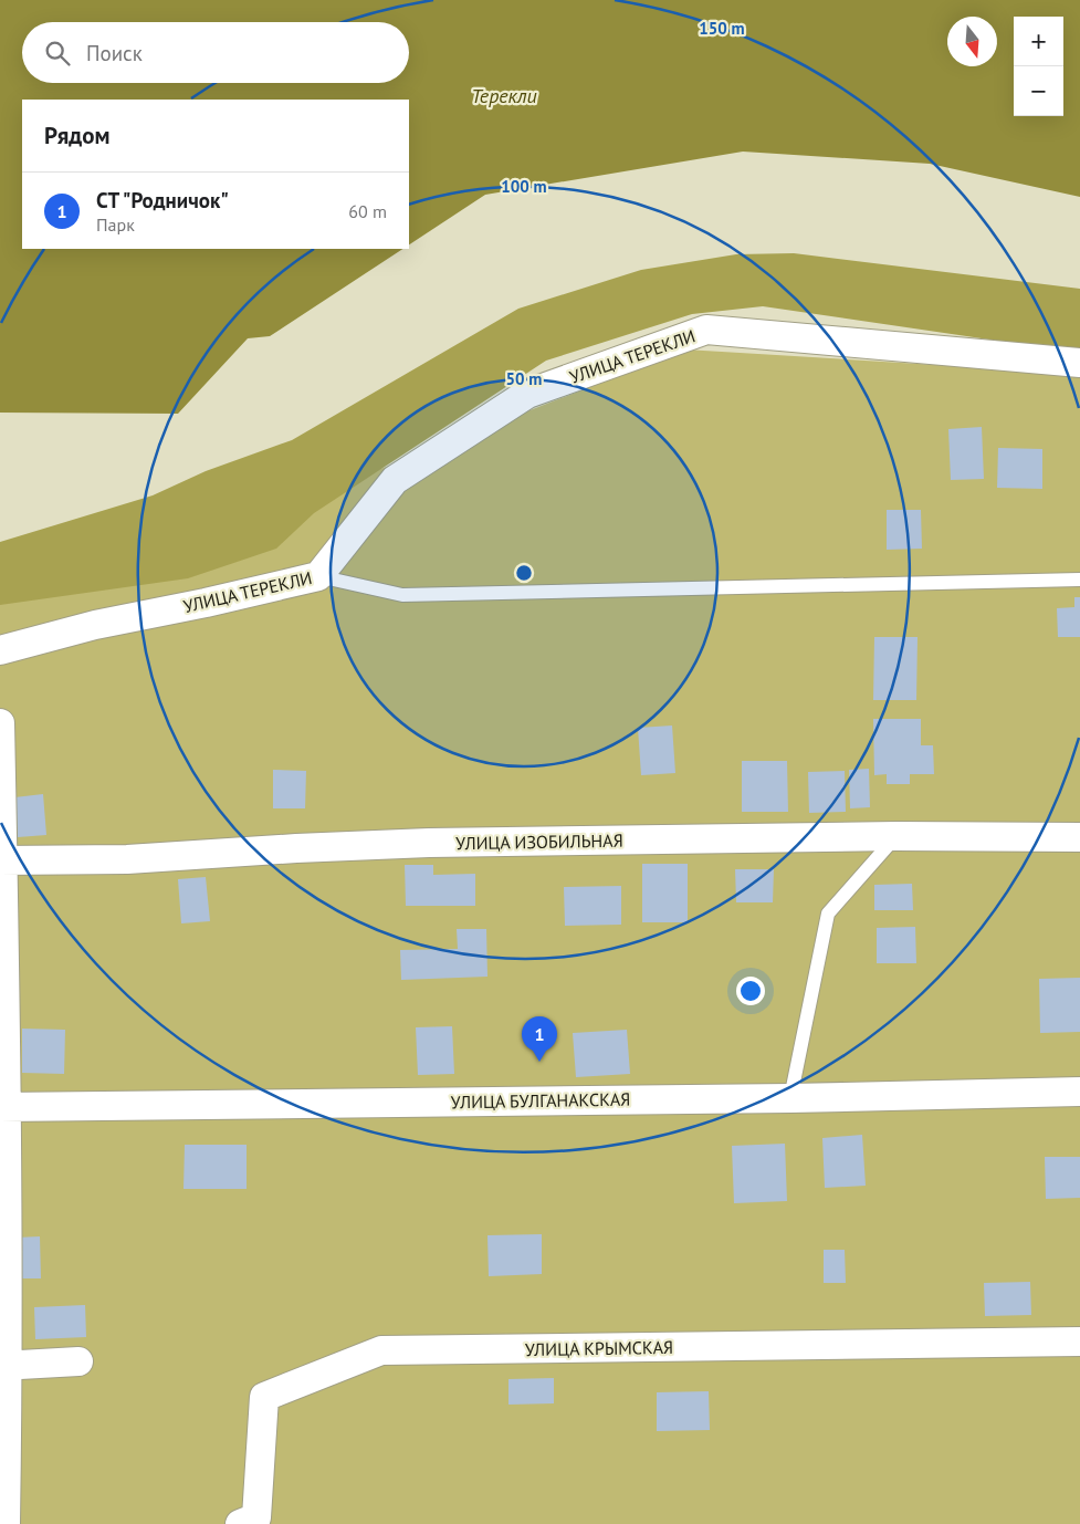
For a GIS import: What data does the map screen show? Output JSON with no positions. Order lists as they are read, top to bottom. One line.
{"streets":{"street":["УЛИЦА ТЕРЕКЛИ","УЛИЦА ИЗОБИЛЬНАЯ","УЛИЦА БУЛГАНАКСКАЯ","УЛИЦА КРЫМСКАЯ"]},"water":["Терекли"],"north":"bottom","page":{"map_buttons":["+","−"],"search":"Поиск","heading":"Рядом","list":[{"mark":"1","name":"СТ \"Родничок\"","note":"Парк","value":"60 m"}],"pins":"1"},"rings":["150 m","100 m","50 m"]}
